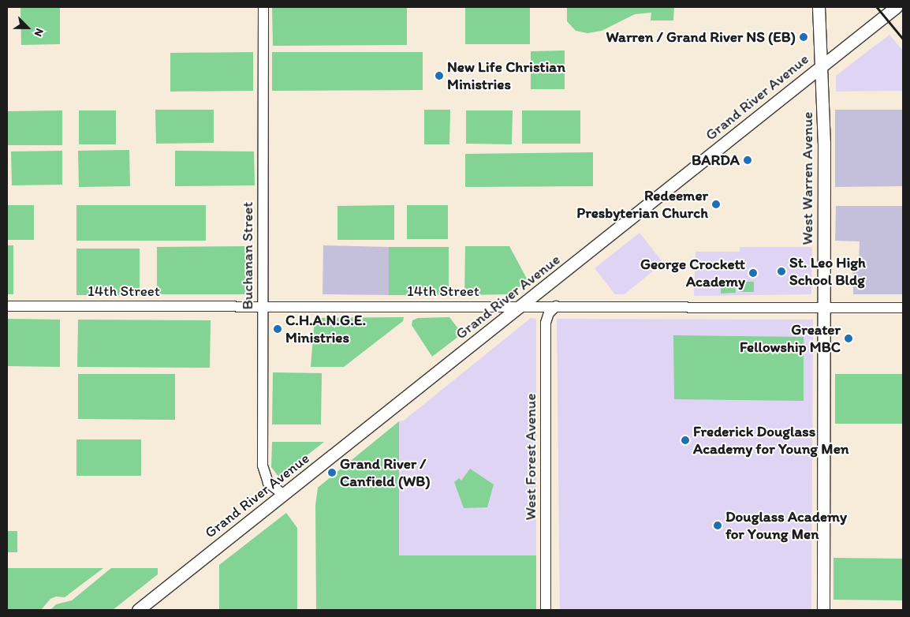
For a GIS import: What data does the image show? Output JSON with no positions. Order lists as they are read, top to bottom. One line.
{"streets":{"main road":["Grand River Avenue","West Warren Avenue"],"street":["Buchanan Street","14th Street","West Forest Avenue"]},"crossings":[["Grand River Avenue","West Warren Avenue"],["Grand River Avenue","Buchanan Street"],["Grand River Avenue","14th Street"],["West Warren Avenue","14th Street"],["Buchanan Street","14th Street"],["14th Street","West Forest Avenue"]],"places":["Warren / Grand River NS (EB)","New Life Christian Ministries","BARDA","Redeemer Presbyterian Church","St. Leo High School Bldg","George Crockett Academy","C.H.A.N.G.E. Ministries","Greater Fellowship MBC","Frederick Douglass Academy for Young Men","Grand River / Canfield (WB)","Douglass Academy for Young Men"],"north":"bottom right"}
